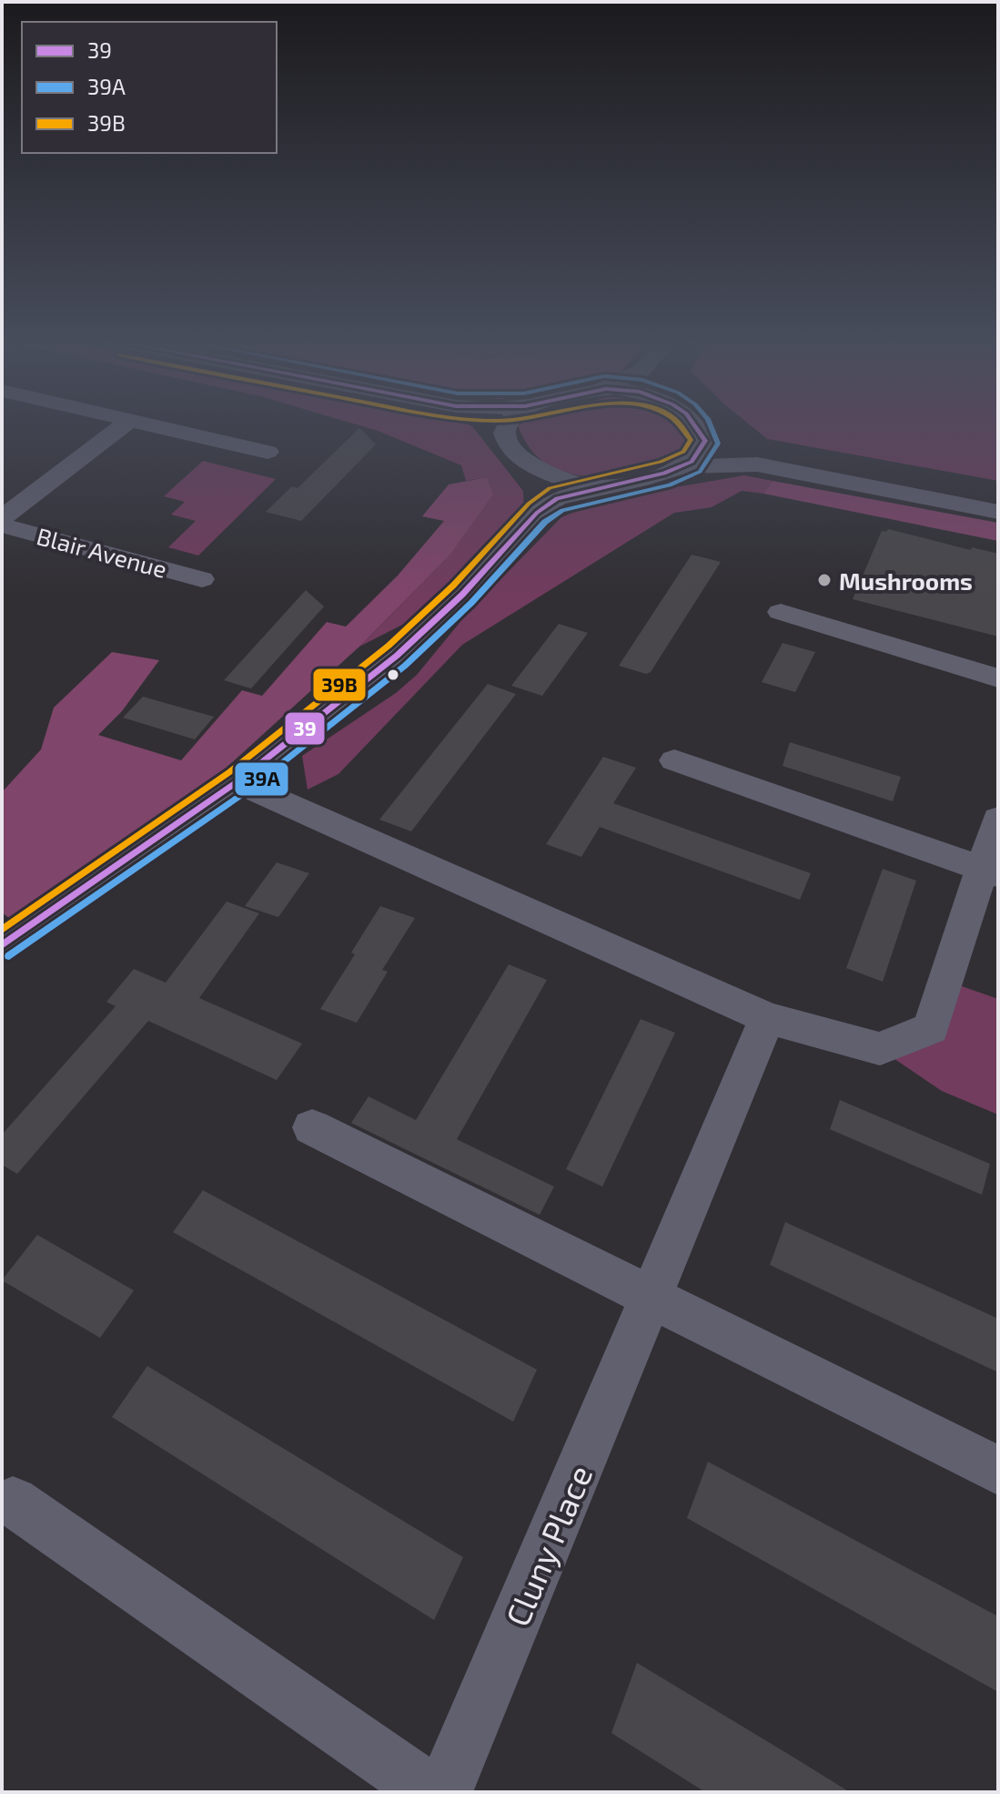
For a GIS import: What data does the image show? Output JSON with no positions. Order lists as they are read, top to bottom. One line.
{"streets":{"street":["Blair Avenue","Cluny Place"]},"places":["Mushrooms"],"lines":["transit line 39","transit line 39A","transit line 39B"],"legend":["39","39A","39B"]}
